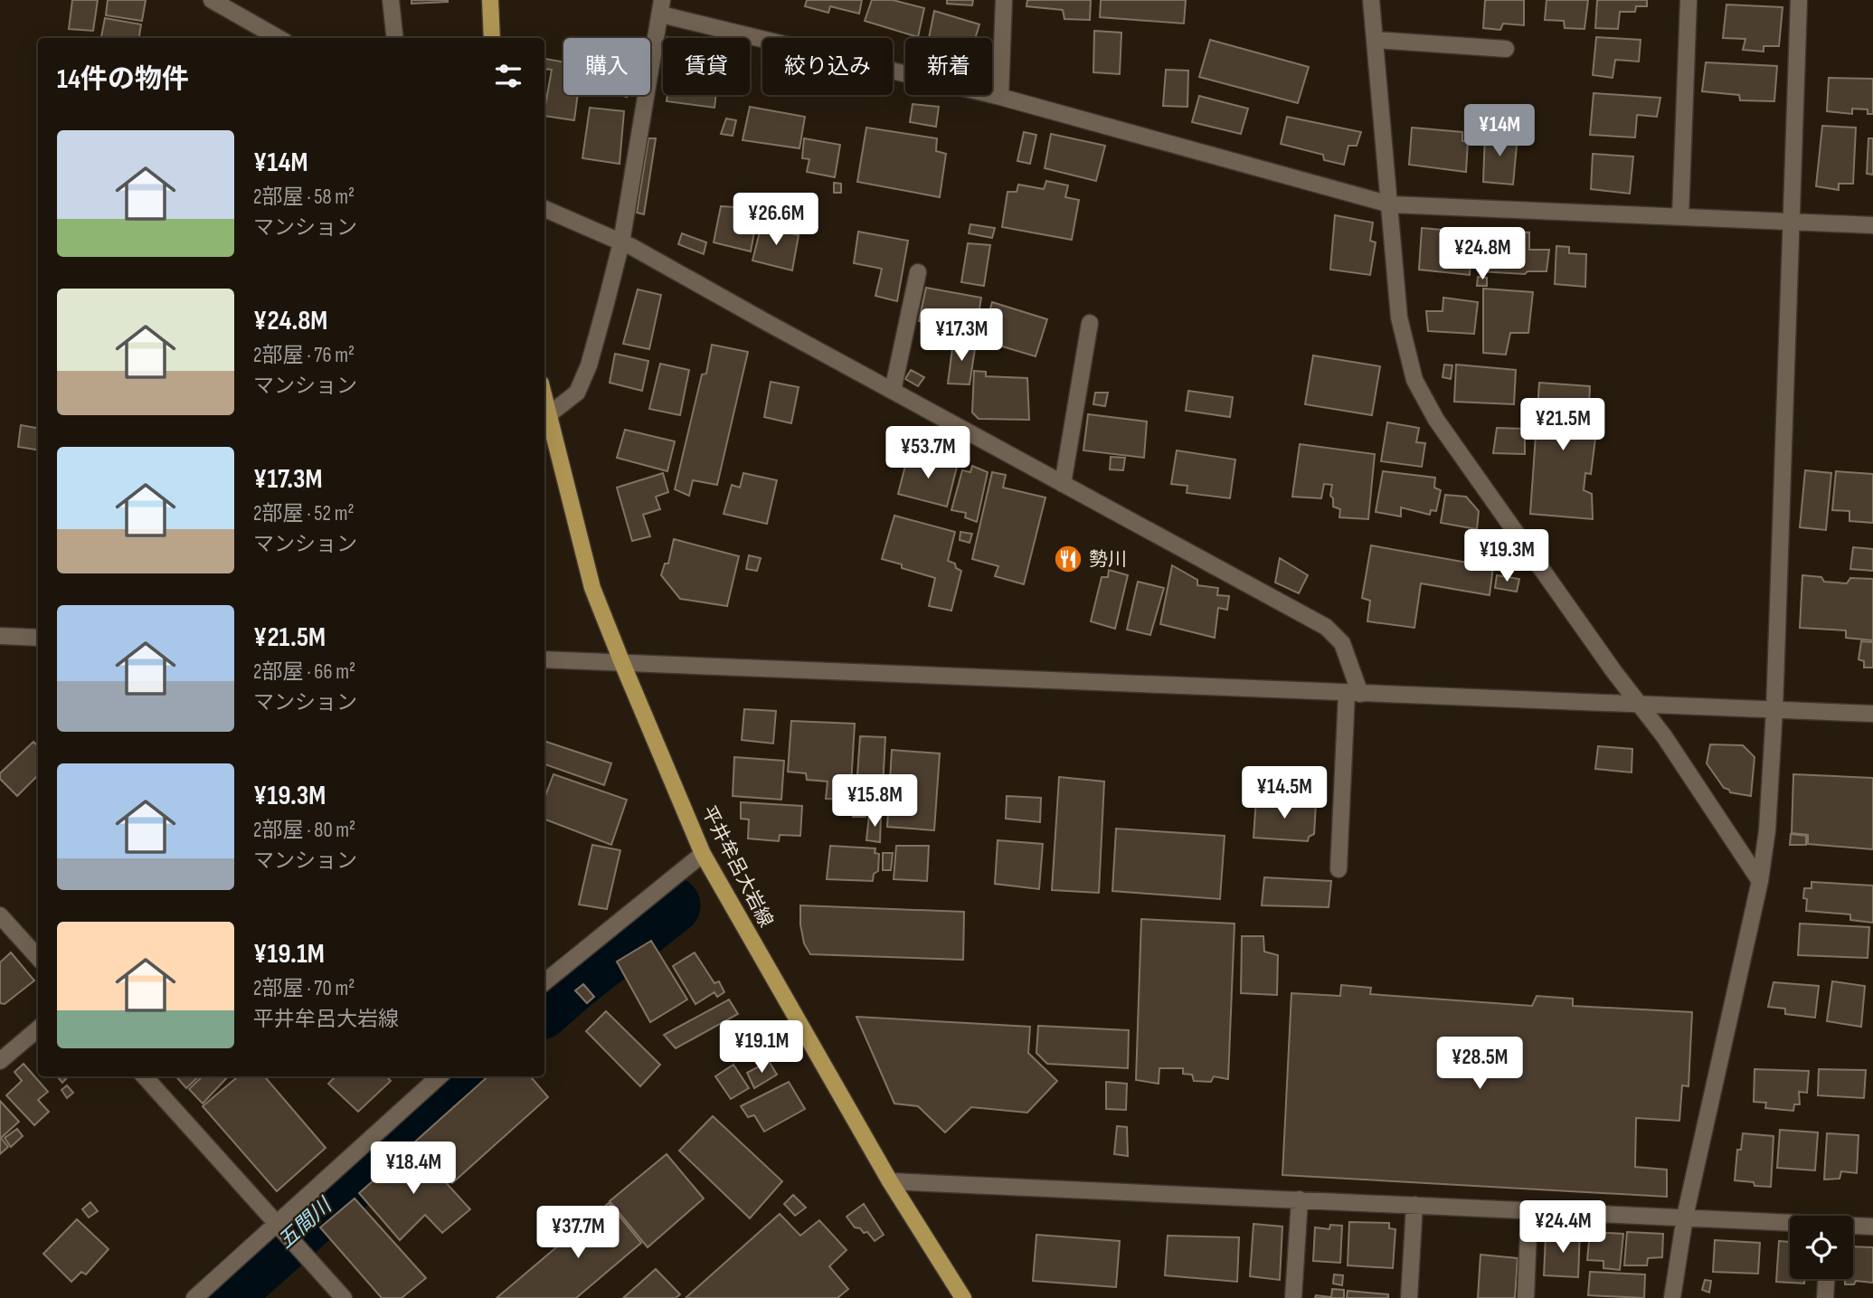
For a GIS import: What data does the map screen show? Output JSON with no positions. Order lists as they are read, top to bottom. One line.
{"streets":{"main road":["平井牟呂大岩線"]},"water":["五間川"],"places":{"restaurant":["勢川"]},"page":{"chip":["購入","賃貸","絞り込み","新着"],"heading":"14件の物件","price":["¥14M","¥26.6M","¥24.8M","¥17.3M","¥21.5M","¥53.7M","¥19.3M","¥14.5M","¥15.8M","¥19.1M","¥28.5M","¥18.4M","¥24.4M","¥37.7M"],"list":[{"name":"¥14M","note":"2部屋 · 58 m² · マンション"},{"name":"¥24.8M","note":"2部屋 · 76 m² · マンション"},{"name":"¥17.3M","note":"2部屋 · 52 m² · マンション"},{"name":"¥21.5M","note":"2部屋 · 66 m² · マンション"},{"name":"¥19.3M","note":"2部屋 · 80 m² · マンション"},{"name":"¥19.1M","note":"2部屋 · 70 m² · 平井牟呂大岩線"}]}}
